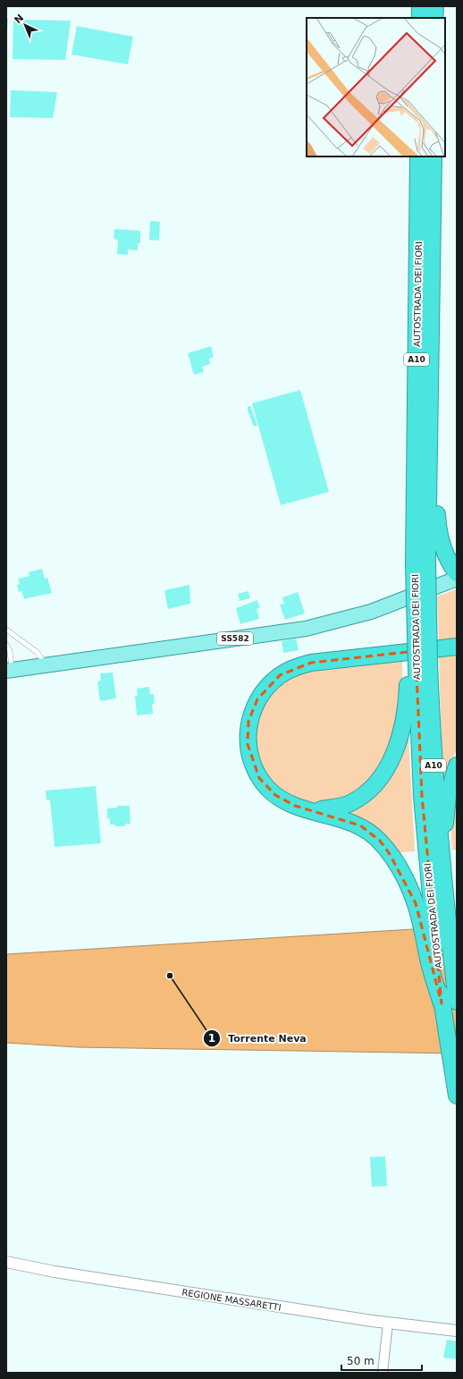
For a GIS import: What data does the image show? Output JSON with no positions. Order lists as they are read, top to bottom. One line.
{"streets":{"highway":["AUTOSTRADA DEI FIORI","A10"],"main road":["SS582"],"street":["REGIONE MASSARETTI"]},"places":["Torrente Neva"],"scale_bar":"50 m","north":"top left"}
